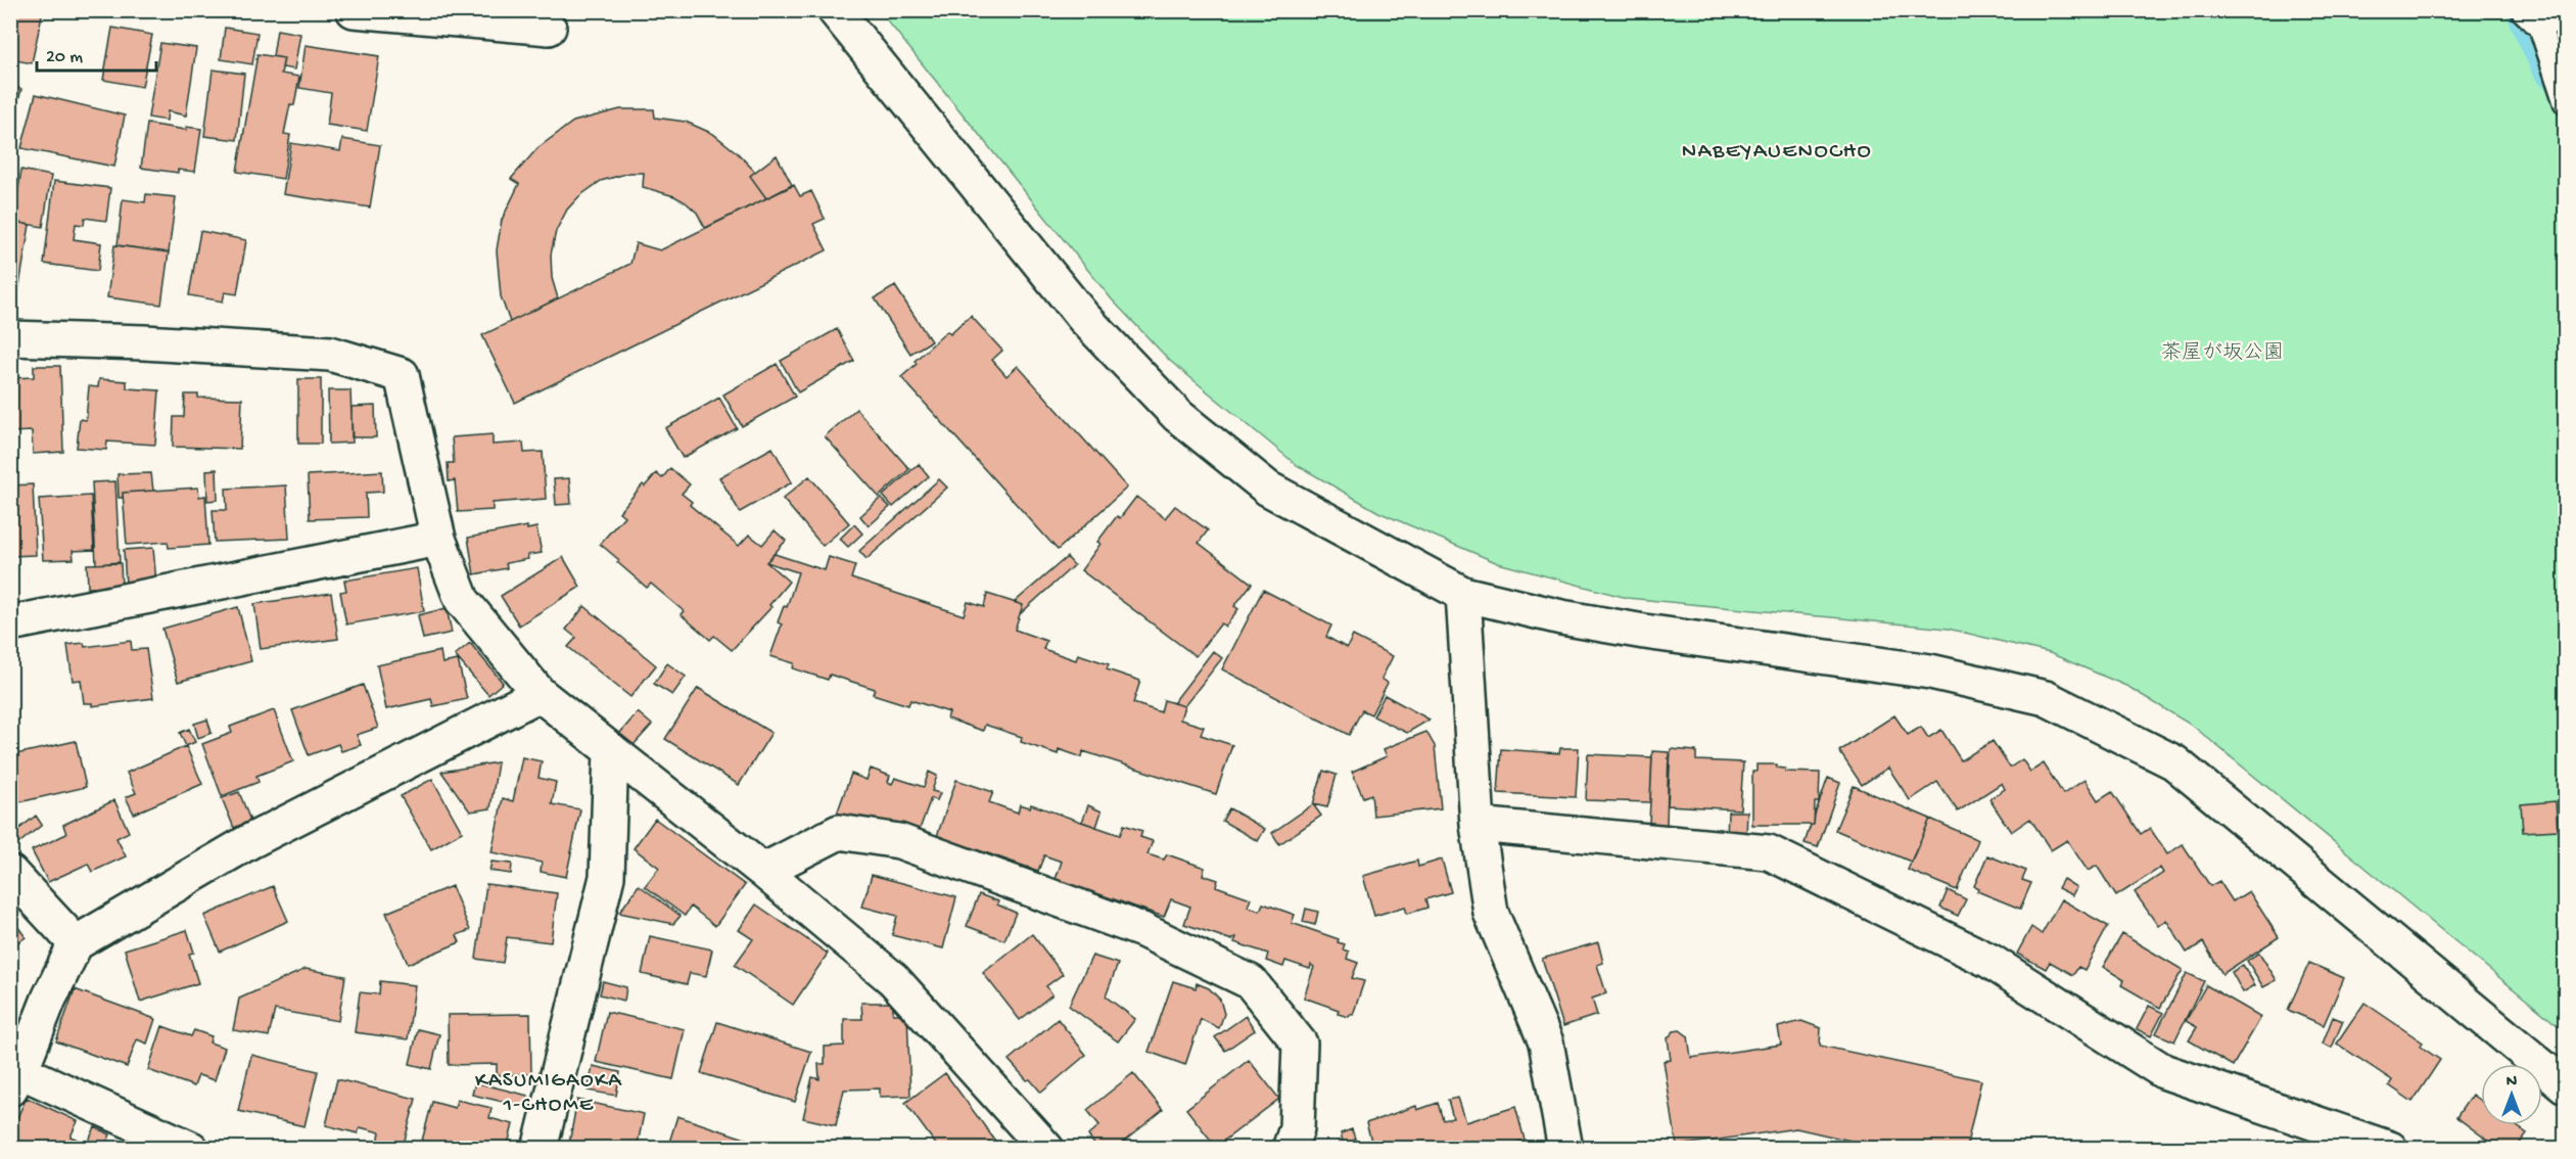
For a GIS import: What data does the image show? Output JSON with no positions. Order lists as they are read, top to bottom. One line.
{"districts":["NABEYAUENOCHO","KASUMIGAOKA 1-CHOME"],"parks":["茶屋が坂公園"],"scale_bar":"20 m","north":"top"}
